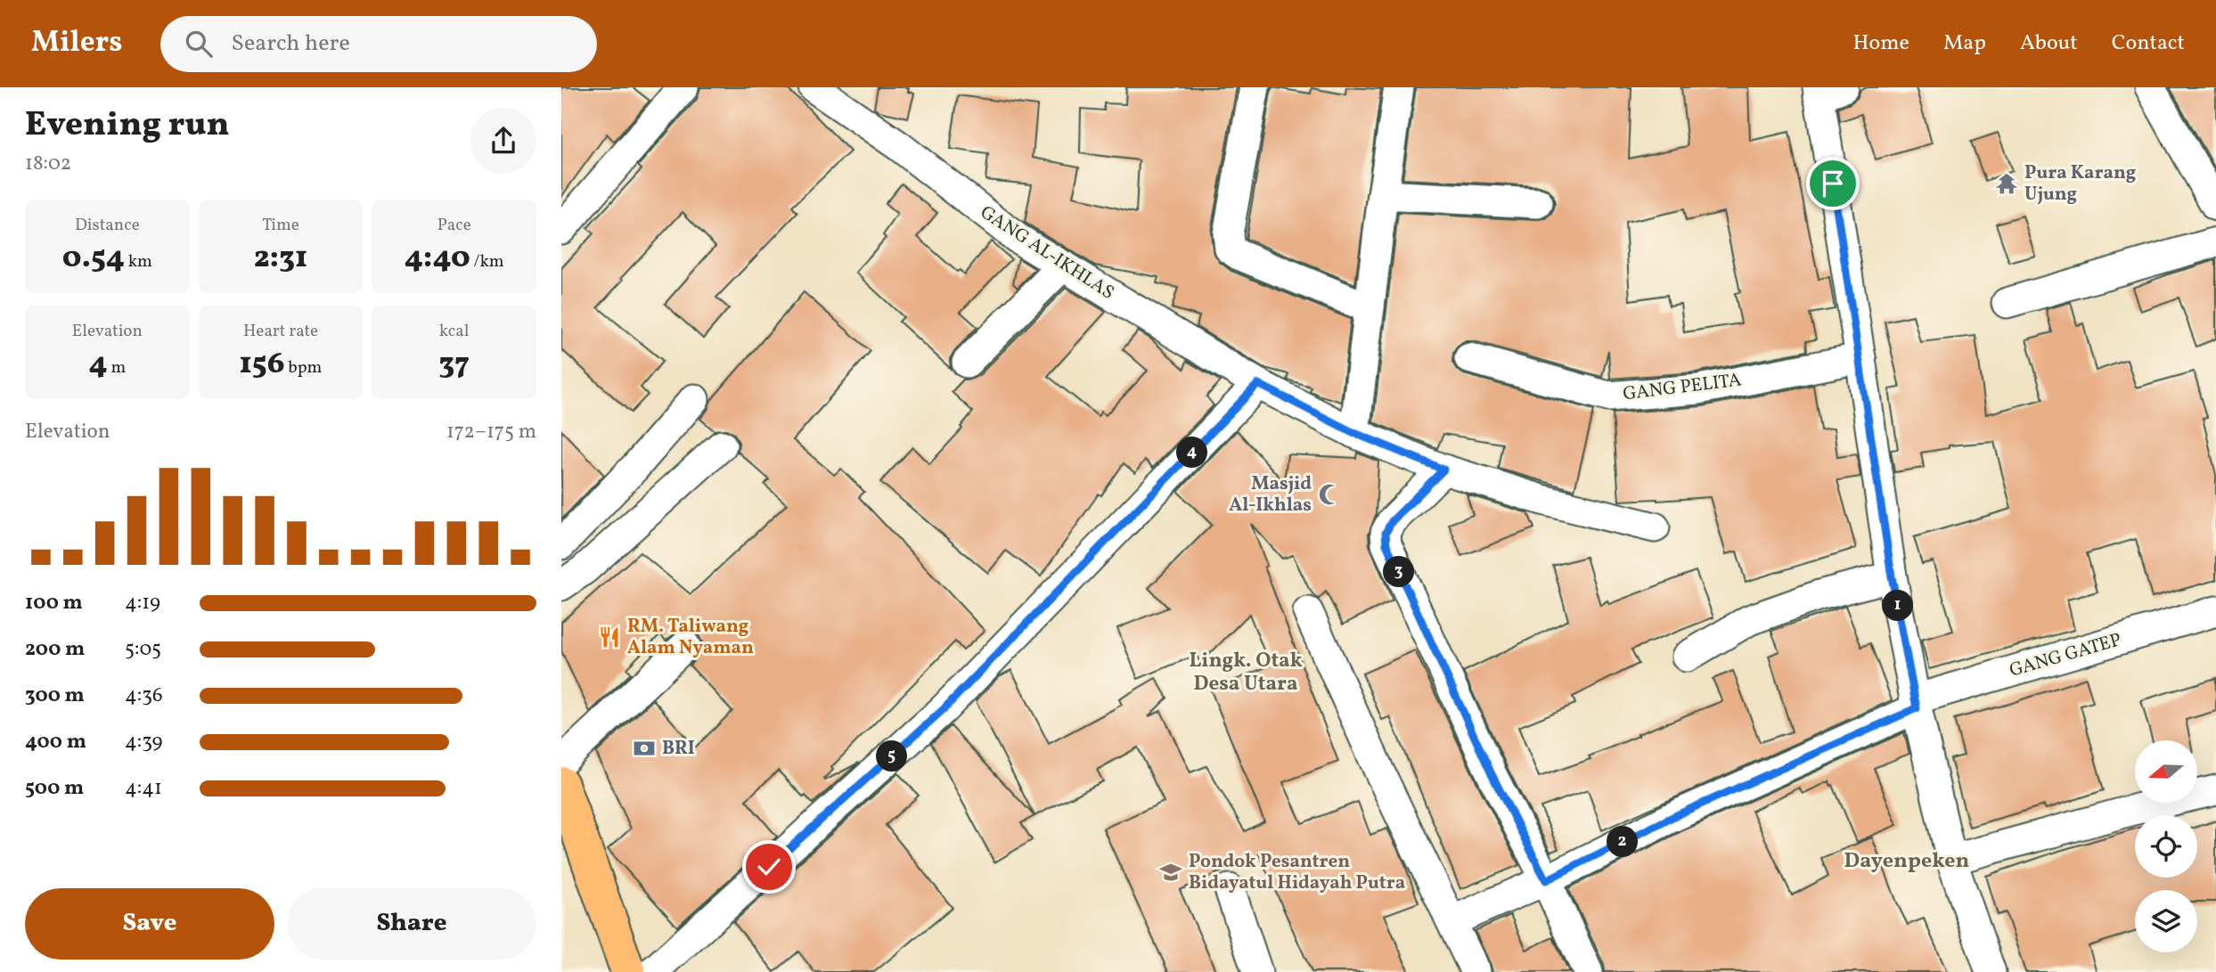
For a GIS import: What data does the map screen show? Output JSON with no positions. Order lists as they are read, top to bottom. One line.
{"streets":{"street":["GANG AL-IKHLAS","GANG PELITA","GANG GATEP"]},"districts":["Lingk. Otak Desa Utara","Dayenpeken"],"places":{"temple":["Pura Karang Ujung"],"mosque":["Masjid Al-Ikhlas"],"restaurant":["RM. Taliwang Alam Nyaman"],"bank":["BRI"],"school or university":["Pondok Pesantren Bidayatul Hidayah Putra"]},"north":"left","page":{"header":"Milers","search":"Search here","nav":["Home","Map","About","Contact"],"heading":["Evening run","18:02"],"stats":[["Distance","0.54 km"],["Time","2:31"],["Pace","4:40 /km"],["Elevation","4 m"],["Heart rate","156 bpm"],["kcal","37"]],"chart":["Elevation","172–175 m"],"pins":["4","3","1","5","2"],"list":[{"name":"100 m","note":"4:19"},{"name":"200 m","note":"5:05"},{"name":"300 m","note":"4:36"},{"name":"400 m","note":"4:39"},{"name":"500 m","note":"4:41"}],"buttons":["Save","Share"]}}
